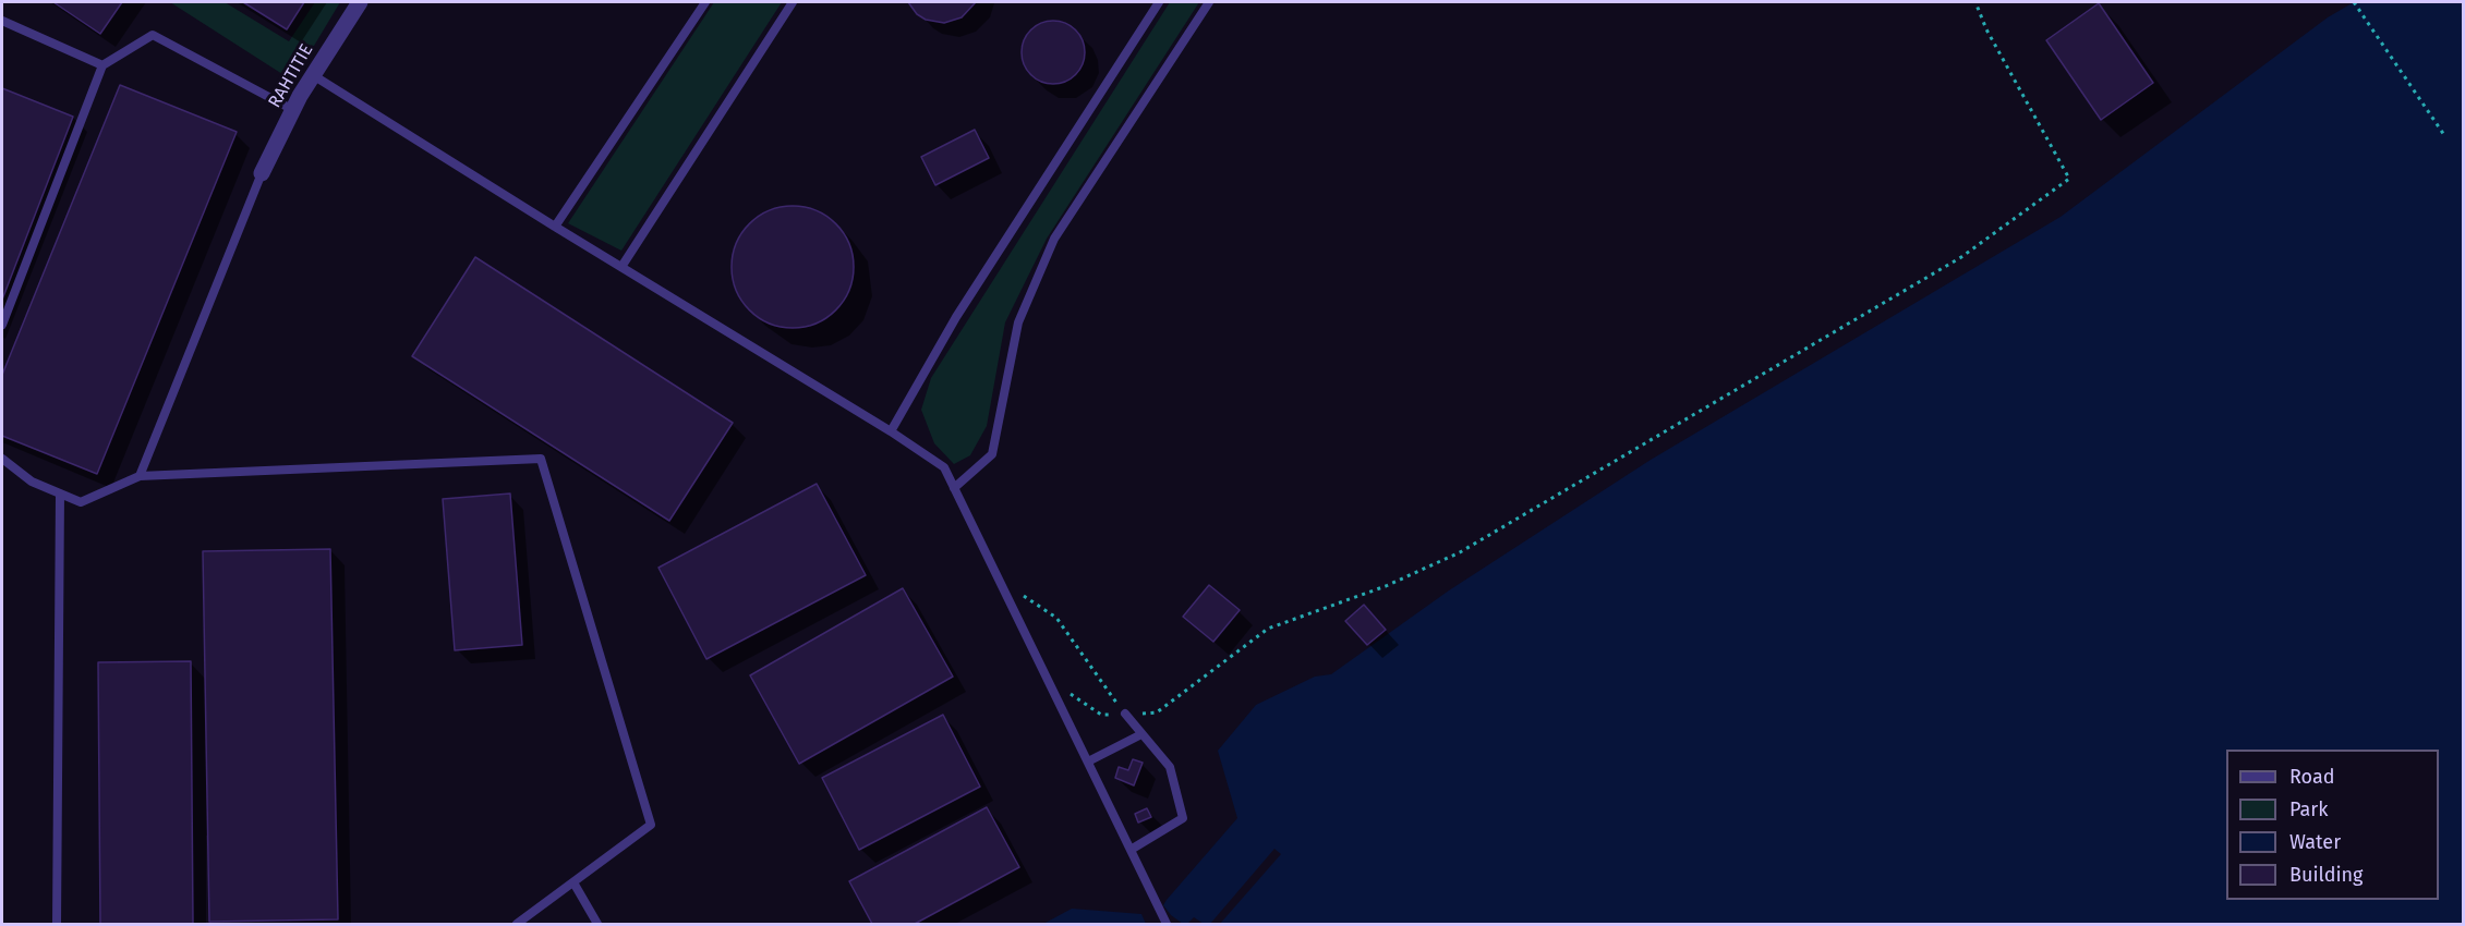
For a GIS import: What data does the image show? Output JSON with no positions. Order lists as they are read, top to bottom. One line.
{"streets":{"street":["RAHTITIE"]},"legend":["Road","Park","Water","Building"]}
